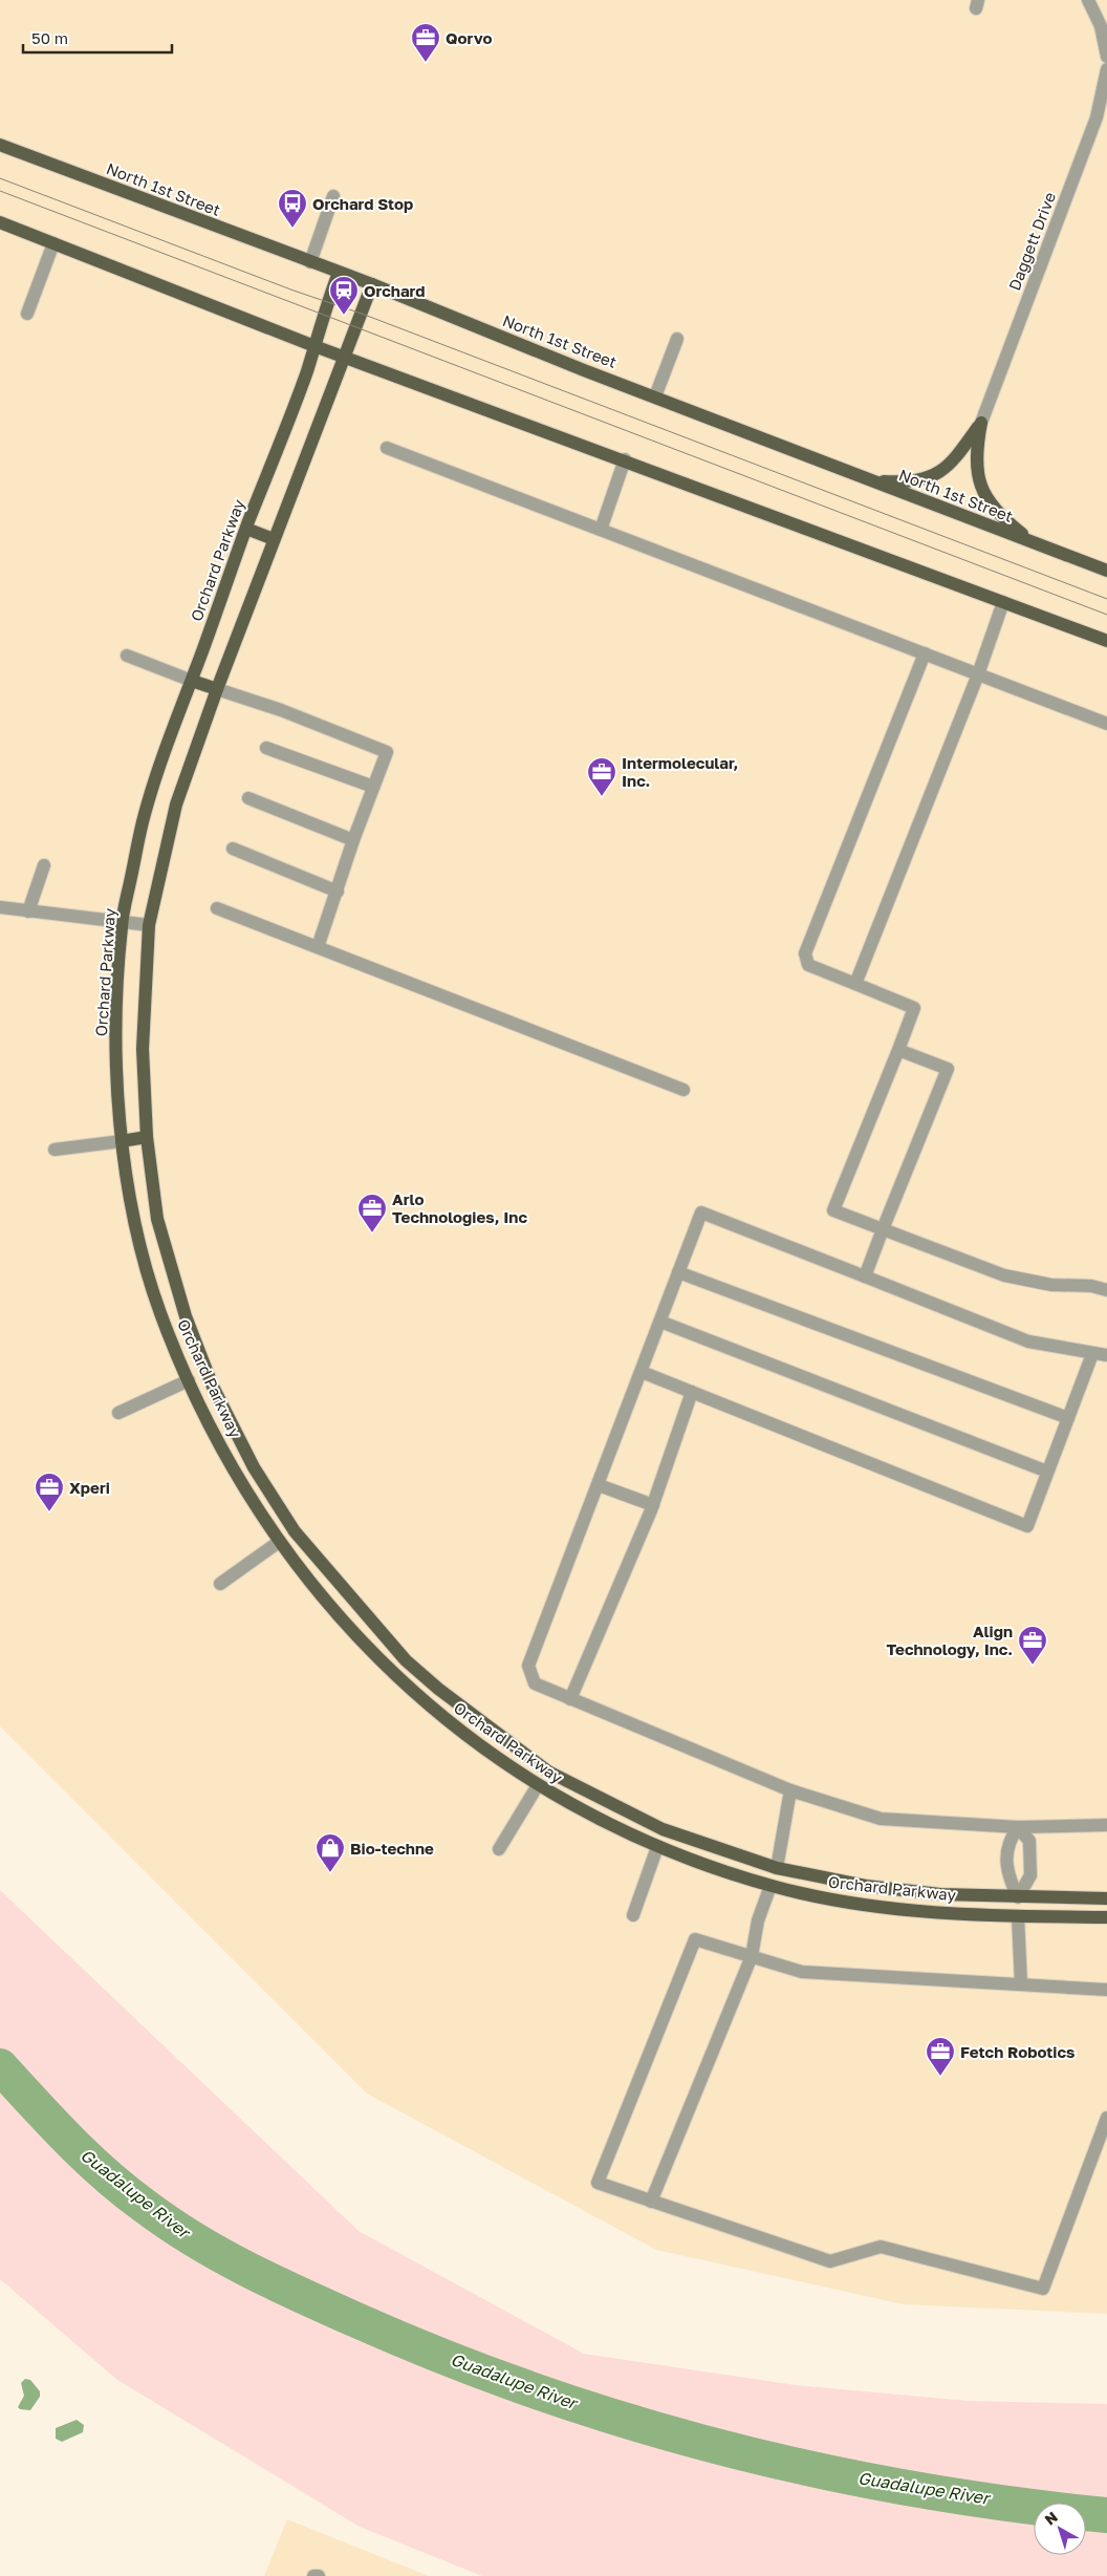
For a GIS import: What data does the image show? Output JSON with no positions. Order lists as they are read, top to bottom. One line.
{"streets":{"main road":["North 1st Street","Orchard Parkway"],"street":["Daggett Drive"]},"crossings":[["North 1st Street","Orchard Parkway"]],"water":["Guadalupe River"],"places":{"office":["Qorvo","Intermolecular, Inc.","Arlo Technologies, Inc","Xperi","Align Technology, Inc.","Fetch Robotics"],"bus stop":["Orchard Stop"],"station":["Orchard"],"shop":["Bio-techne"]},"scale_bar":"50 m","north":"top left"}
